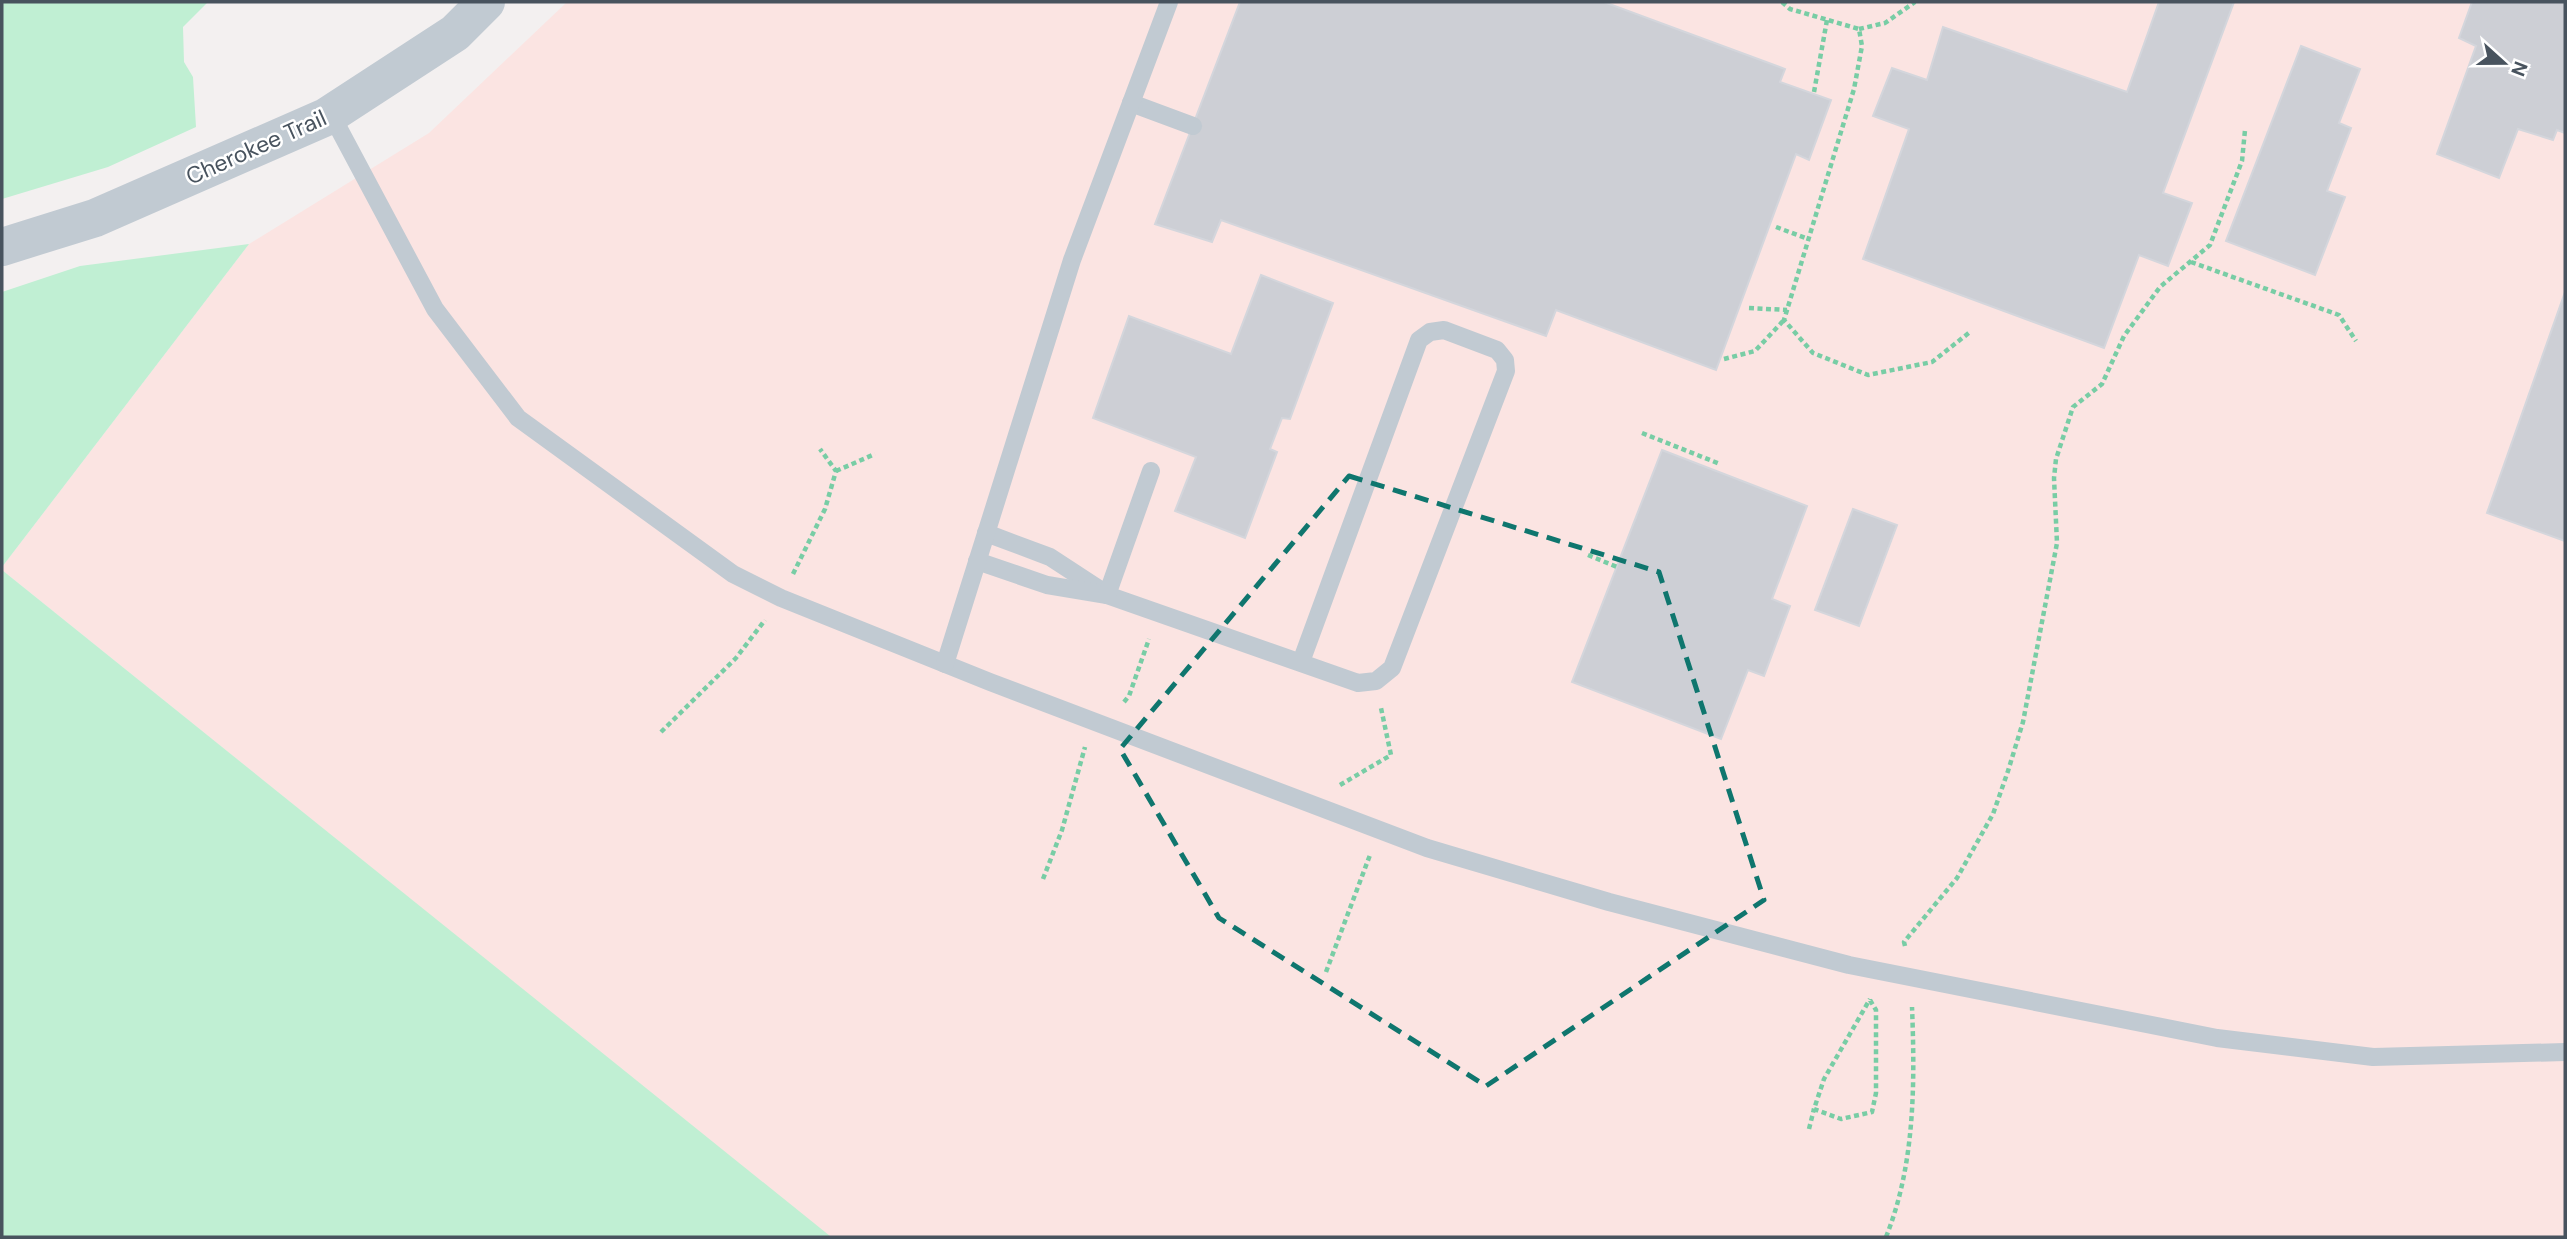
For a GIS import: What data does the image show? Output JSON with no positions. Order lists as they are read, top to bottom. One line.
{"streets":{"street":["Cherokee Trail"]},"north":"right"}
